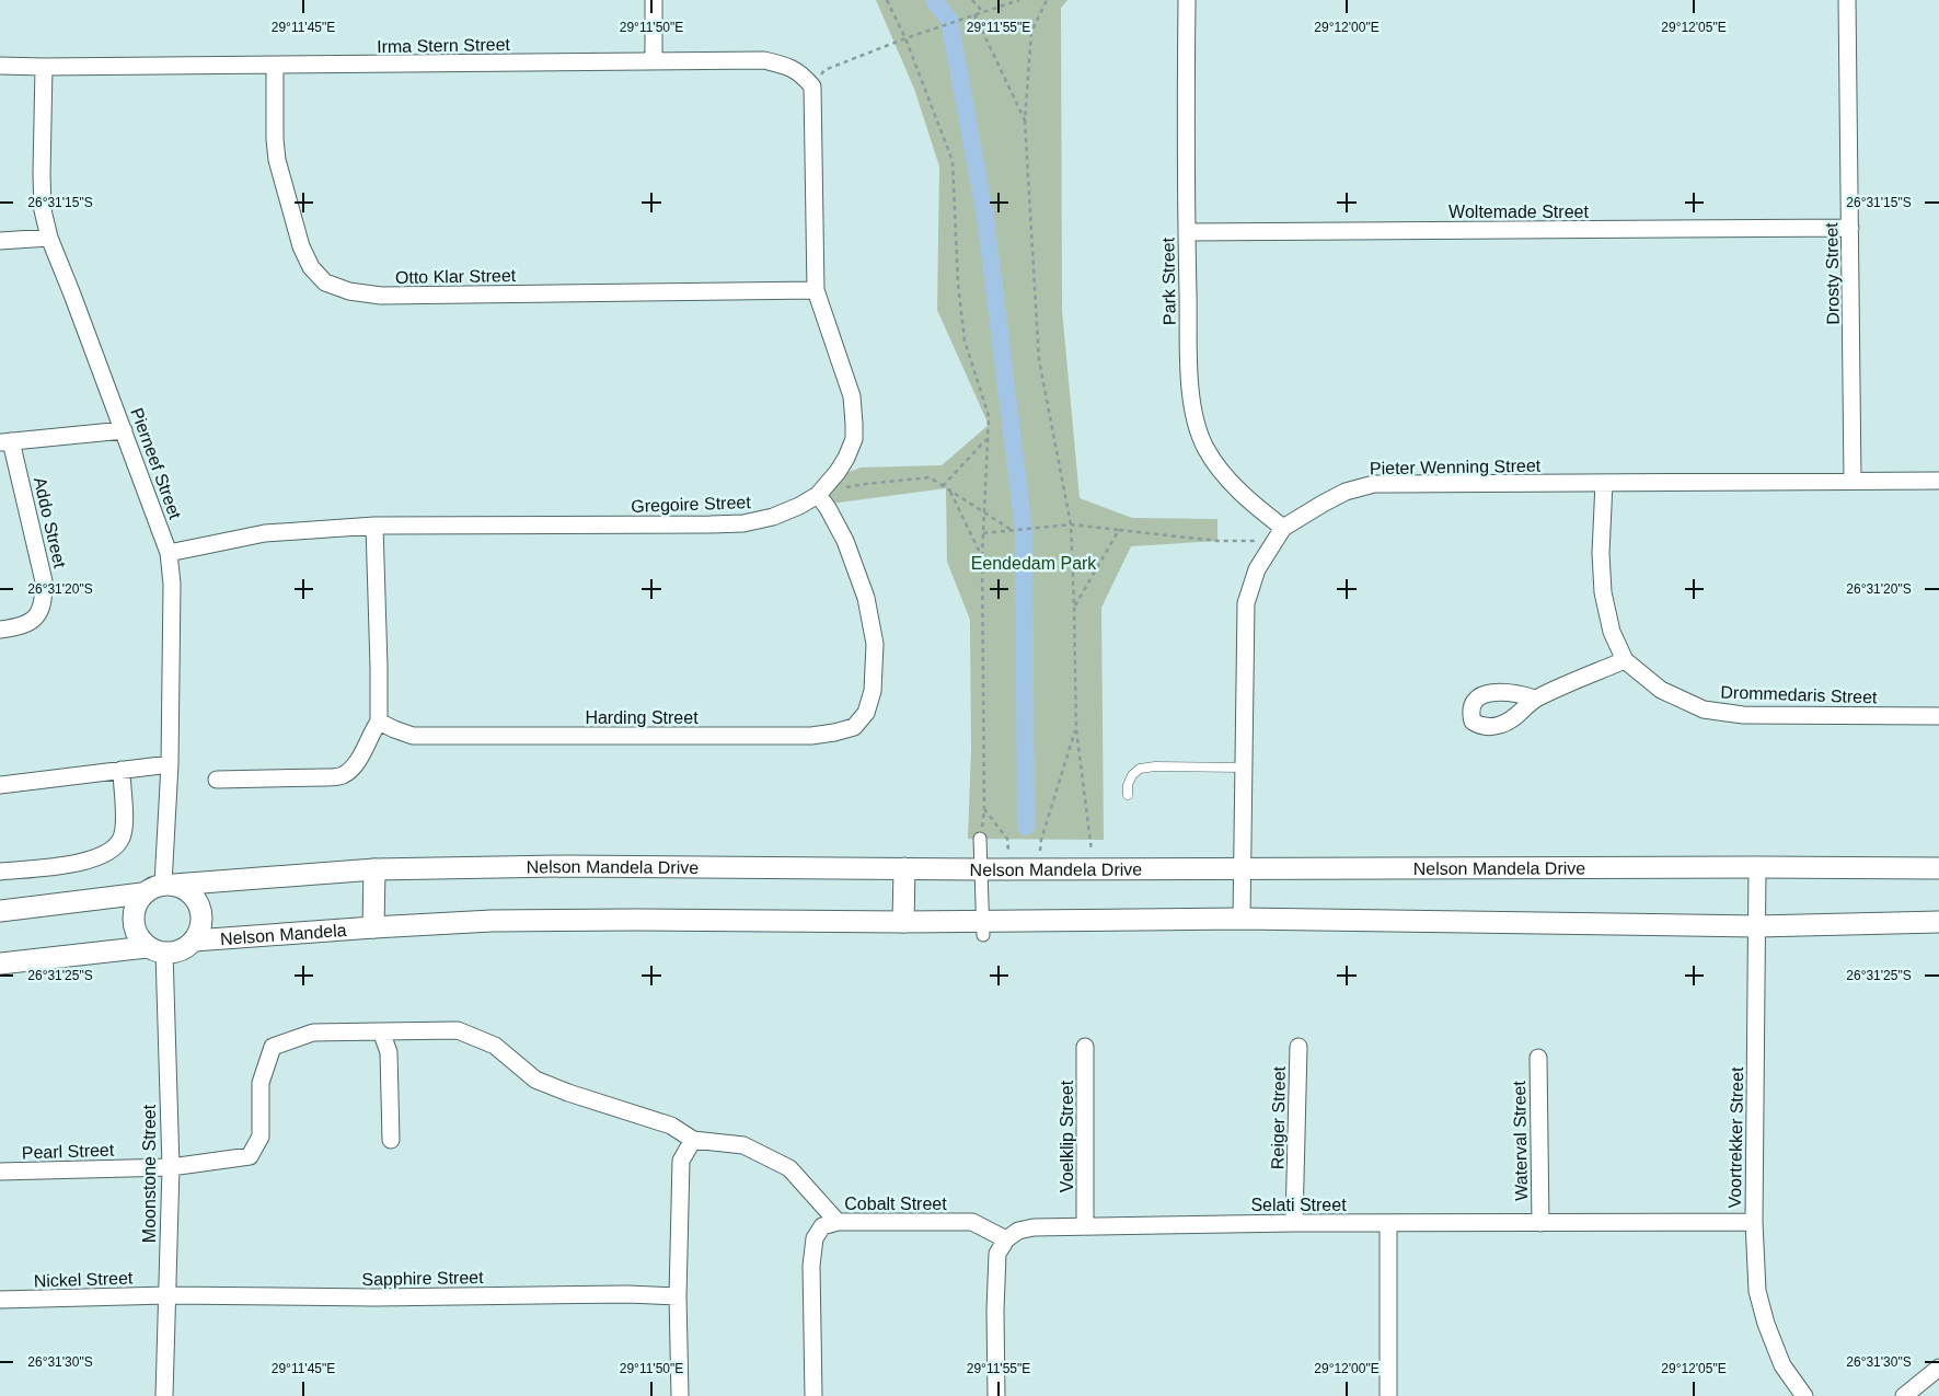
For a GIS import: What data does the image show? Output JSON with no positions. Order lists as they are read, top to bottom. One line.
{"streets":{"street":["Irma Stern Street","Woltemade Street","Drosty Street","Otto Klar Street","Park Street","Pierneef Street","Pieter Wenning Street","Gregoire Street","Addo Street","Drommedaris Street","Harding Street","Nelson Mandela Drive","Nelson Mandela","Reiger Street","Voelklip Street","Voortrekker Street","Waterval Street","Pearl Street","Moonstone Street","Cobalt Street","Selati Street","Sapphire Street","Nickel Street"]},"crossings":[["Irma Stern Street","Otto Klar Street"],["Irma Stern Street","Pierneef Street"],["Irma Stern Street","Gregoire Street"],["Woltemade Street","Drosty Street"],["Woltemade Street","Park Street"],["Drosty Street","Pieter Wenning Street"],["Otto Klar Street","Gregoire Street"],["Park Street","Pieter Wenning Street"],["Pierneef Street","Gregoire Street"],["Pierneef Street","Nelson Mandela Drive"],["Pierneef Street","Nelson Mandela"],["Pierneef Street","Moonstone Street"],["Pieter Wenning Street","Drommedaris Street"],["Pieter Wenning Street","Nelson Mandela Drive"],["Gregoire Street","Harding Street"],["Nelson Mandela Drive","Nelson Mandela"],["Nelson Mandela Drive","Voortrekker Street"],["Nelson Mandela Drive","Moonstone Street"],["Nelson Mandela","Moonstone Street"],["Reiger Street","Selati Street"],["Voelklip Street","Selati Street"],["Voortrekker Street","Selati Street"],["Waterval Street","Selati Street"],["Pearl Street","Moonstone Street"],["Moonstone Street","Sapphire Street"],["Moonstone Street","Nickel Street"],["Cobalt Street","Selati Street"],["Sapphire Street","Nickel Street"]],"parks":["Eendedam Park"],"coordinates":["29°11'45\"E","29°11'50\"E","29°11'55\"E","29°12'00\"E","29°12'05\"E","26°31'15\"S","26°31'20\"S","26°31'25\"S","26°31'30\"S"]}
